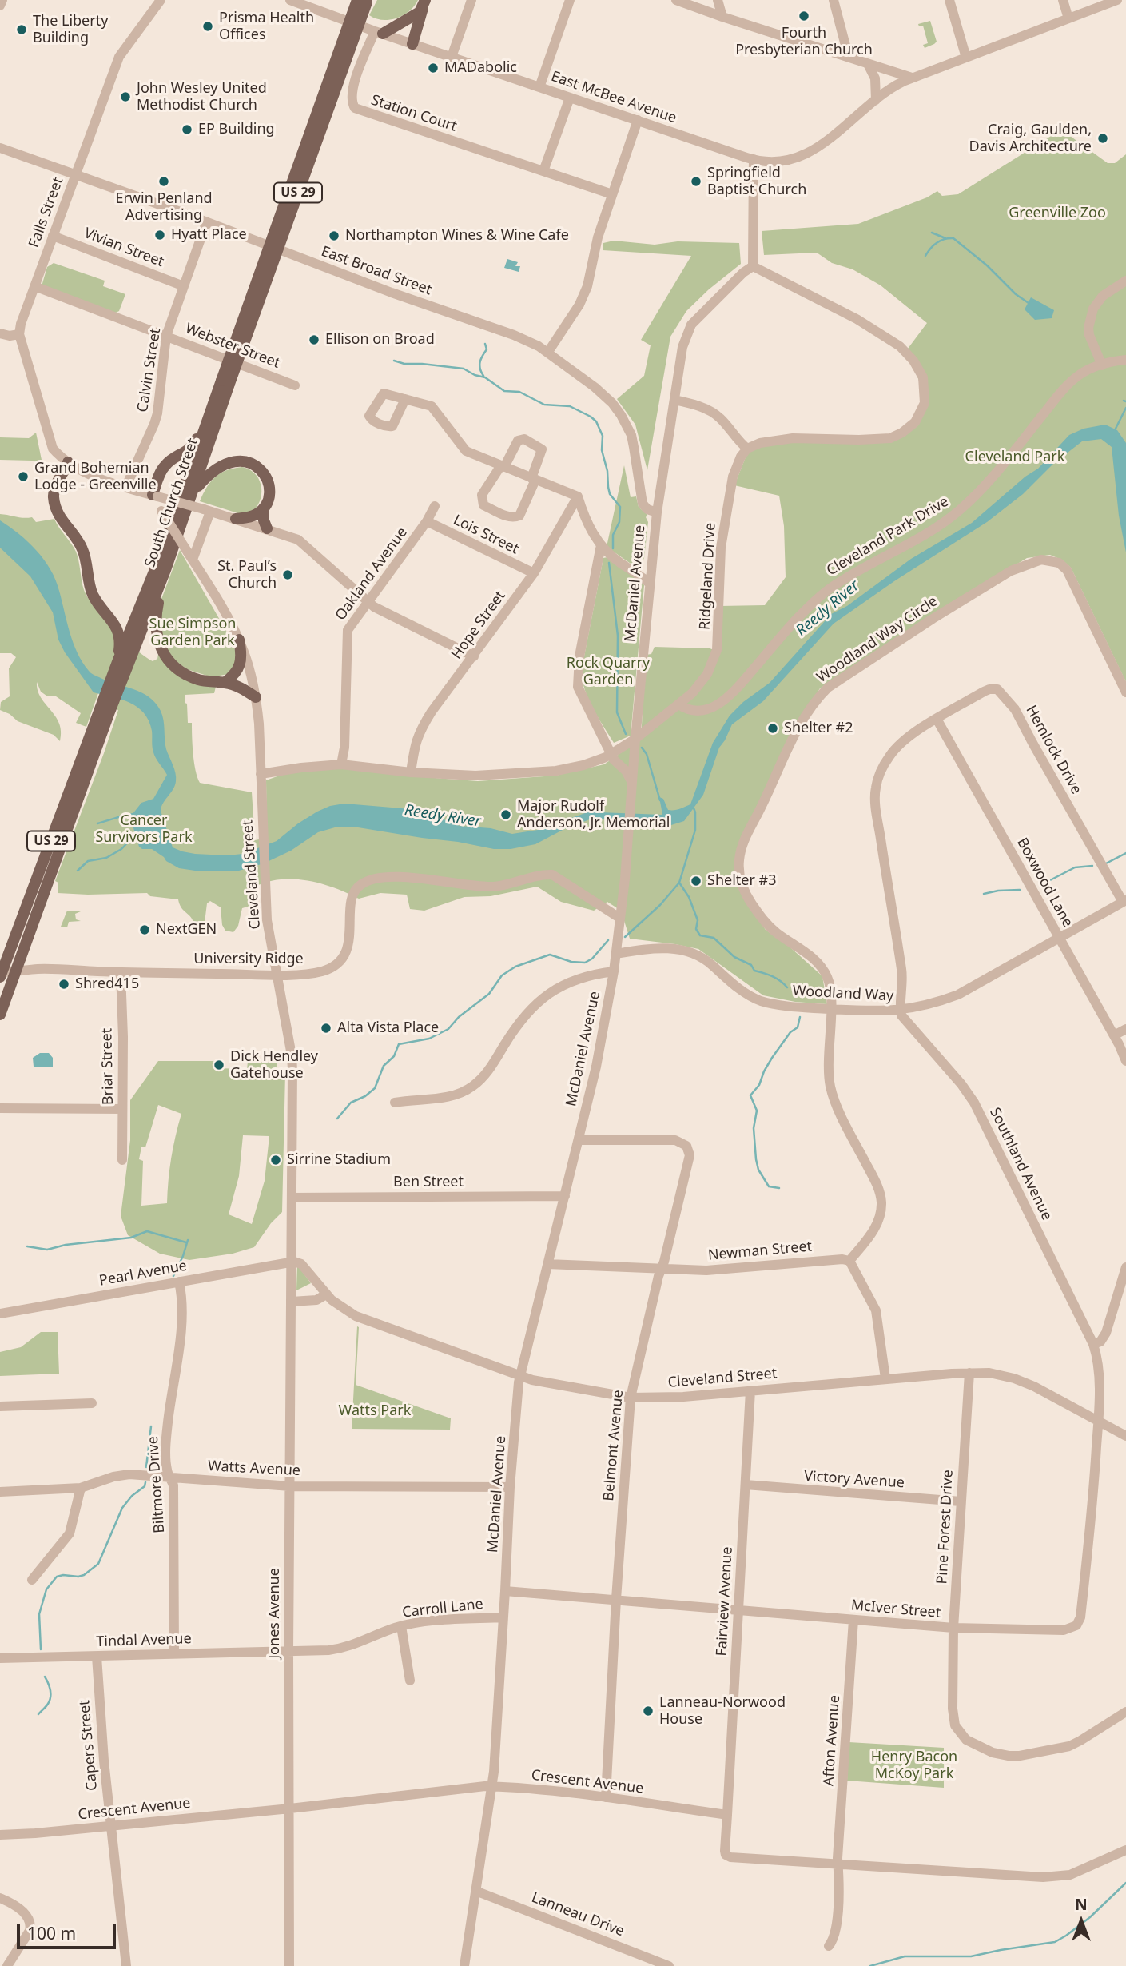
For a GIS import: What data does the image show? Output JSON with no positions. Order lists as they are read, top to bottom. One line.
{"streets":{"main road":["US 29","South Church Street"],"street":["East McBee Avenue","Station Court","Falls Street","Vivian Street","East Broad Street","Webster Street","Calvin Street","Lois Street","Cleveland Park Drive","Oakland Avenue","Ridgeland Drive","McDaniel Avenue","Hope Street","Woodland Way Circle","Hemlock Drive","Cleveland Street","Boxwood Lane","University Ridge","Woodland Way","Briar Street","Southland Avenue","Ben Street","Newman Street","Pearl Avenue","Belmont Avenue","Watts Avenue","Victory Avenue","Biltmore Drive","Pine Forest Drive","Fairview Avenue","Carroll Lane","McIver Street","Jones Avenue","Tindal Avenue","Afton Avenue","Capers Street","Crescent Avenue","Lanneau Drive"]},"crossings":[["East McBee Avenue","Station Court"],["Falls Street","Vivian Street"],["Falls Street","East Broad Street"],["Falls Street","Webster Street"],["Vivian Street","Calvin Street"],["East Broad Street","Calvin Street"],["East Broad Street","McDaniel Avenue"],["Webster Street","Calvin Street"],["South Church Street","University Ridge"],["Lois Street","Oakland Avenue"],["Lois Street","Hope Street"],["Cleveland Park Drive","Ridgeland Drive"],["Oakland Avenue","Ridgeland Drive"],["Ridgeland Drive","McDaniel Avenue"],["Ridgeland Drive","Hope Street"],["Ridgeland Drive","Cleveland Street"],["McDaniel Avenue","Cleveland Street"],["McDaniel Avenue","University Ridge"],["McDaniel Avenue","Woodland Way"],["McDaniel Avenue","Ben Street"],["McDaniel Avenue","Newman Street"],["McDaniel Avenue","Belmont Avenue"],["McDaniel Avenue","Watts Avenue"],["McDaniel Avenue","Carroll Lane"],["McDaniel Avenue","McIver Street"],["McDaniel Avenue","Crescent Avenue"],["McDaniel Avenue","Lanneau Drive"],["Woodland Way Circle","Woodland Way"],["Woodland Way Circle","Newman Street"],["Hemlock Drive","Boxwood Lane"],["Hemlock Drive","Woodland Way"],["Hemlock Drive","Southland Avenue"],["Cleveland Street","University Ridge"],["Cleveland Street","Ben Street"],["Cleveland Street","Pearl Avenue"],["Cleveland Street","Belmont Avenue"],["Cleveland Street","Pine Forest Drive"],["Cleveland Street","Fairview Avenue"],["Cleveland Street","McIver Street"],["Cleveland Street","Jones Avenue"],["Boxwood Lane","Woodland Way"],["University Ridge","Briar Street"],["Woodland Way","Southland Avenue"],["Newman Street","Belmont Avenue"],["Pearl Avenue","Biltmore Drive"],["Pearl Avenue","Jones Avenue"],["Belmont Avenue","McIver Street"],["Belmont Avenue","Crescent Avenue"],["Watts Avenue","Biltmore Drive"],["Watts Avenue","Jones Avenue"],["Victory Avenue","Pine Forest Drive"],["Victory Avenue","Fairview Avenue"],["Biltmore Drive","Tindal Avenue"],["Pine Forest Drive","McIver Street"],["Fairview Avenue","McIver Street"],["Fairview Avenue","Crescent Avenue"],["Carroll Lane","Jones Avenue"],["Carroll Lane","Tindal Avenue"],["McIver Street","Afton Avenue"],["Jones Avenue","Tindal Avenue"],["Jones Avenue","Crescent Avenue"],["Tindal Avenue","Capers Street"],["Capers Street","Crescent Avenue"]],"water":["Reedy River"],"parks":["Greenville Zoo","Cleveland Park","Sue Simpson Garden Park","Rock Quarry Garden","Cancer Survivors Park","Watts Park","Henry Bacon McKoy Park"],"places":["Fourth Presbyterian Church","Prisma Health Offices","The Liberty Building","MADabolic","John Wesley United Methodist Church","EP Building","Craig, Gaulden, Davis Architecture","Erwin Penland Advertising","Springfield Baptist Church","Hyatt Place","Northampton Wines & Wine Cafe","Ellison on Broad","Grand Bohemian Lodge - Greenville","St. Paul’s Church","Shelter #2","Major Rudolf Anderson, Jr. Memorial","Shelter #3","NextGEN","Shred415","Alta Vista Place","Dick Hendley Gatehouse","Sirrine Stadium","Lanneau-Norwood House"],"scale_bar":"100 m","north":"top"}
